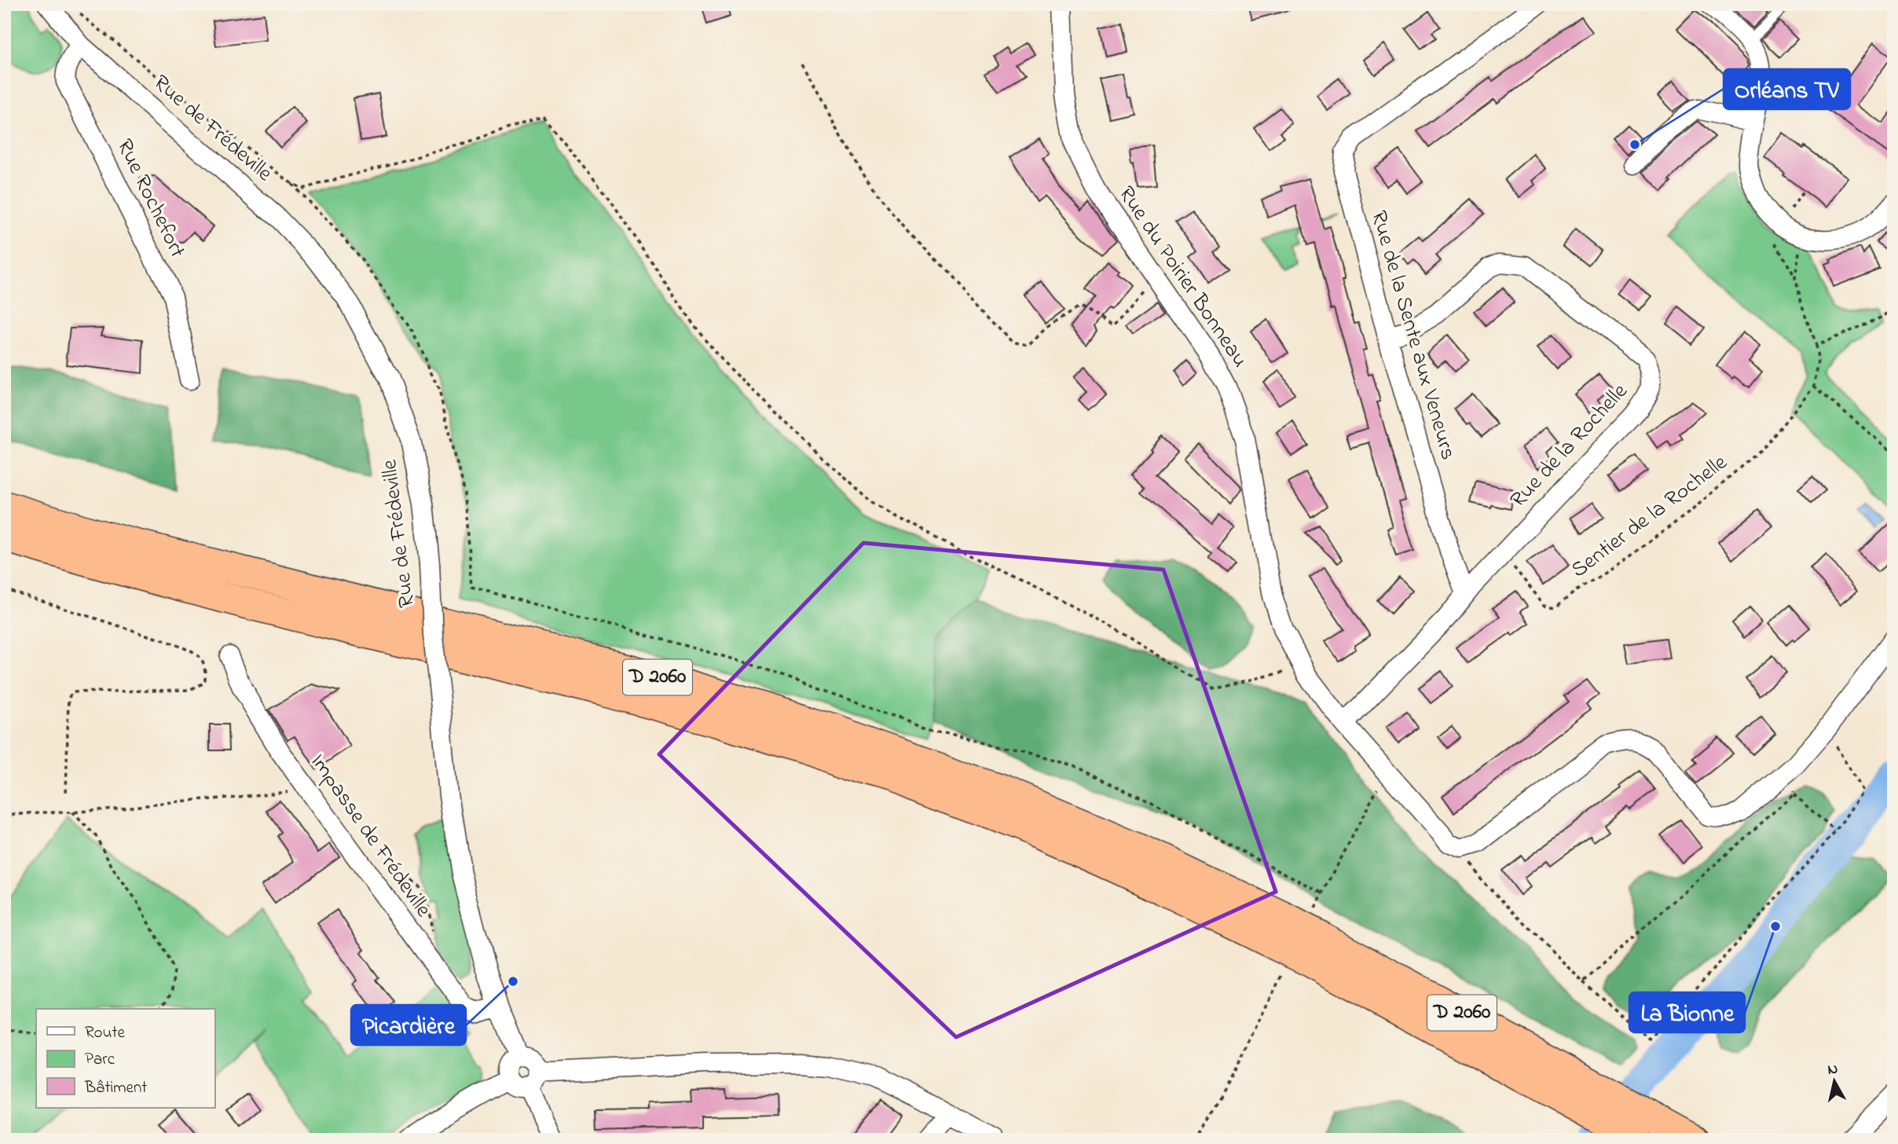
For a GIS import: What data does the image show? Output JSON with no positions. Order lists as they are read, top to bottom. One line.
{"streets":{"highway":["D 2060"],"street":["Rue de Frédeville","Rue Rochefort","Rue du Poirier Bonneau","Rue de la Sente aux Veneurs","Rue de la Rochelle","Impasse de Frédeville"],"path":["Sentier de la Rochelle"]},"crossings":[["Rue de Frédeville","Rue Rochefort"],["Rue de Frédeville","Impasse de Frédeville"],["Rue de la Sente aux Veneurs","Rue de la Rochelle"],["Rue de la Rochelle","Sentier de la Rochelle"]],"places":["Orléans TV","La Bionne","Picardière"],"legend":["Route","Parc","Bâtiment"],"north":"top"}
